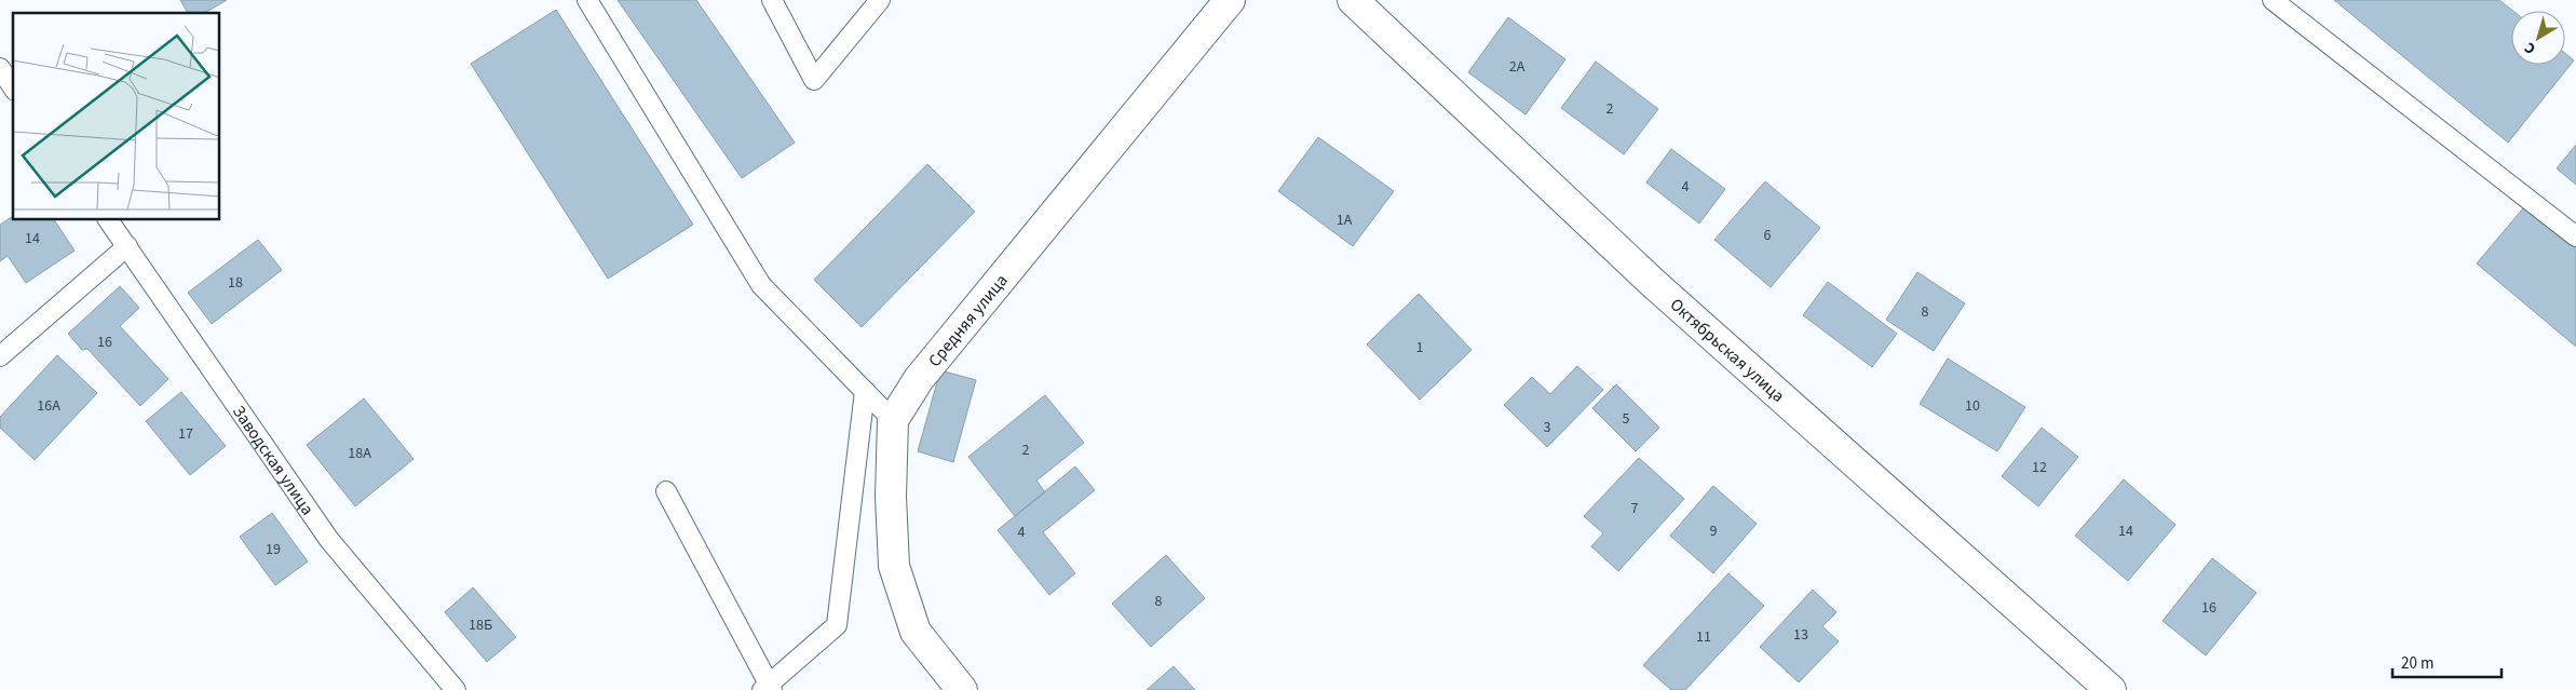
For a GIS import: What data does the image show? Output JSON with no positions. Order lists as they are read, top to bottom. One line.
{"streets":{"street":["Средняя улица","Октябрьская улица"],"lane":["Заводская улица"]},"house_numbers":["2А","2","4","1А","6","14","18","8","16","1","16А","10","5","3","17","2","18А","12","7","9","14","4","19","8","16","18Б","13","11"],"scale_bar":"20 m","north":"bottom left"}
